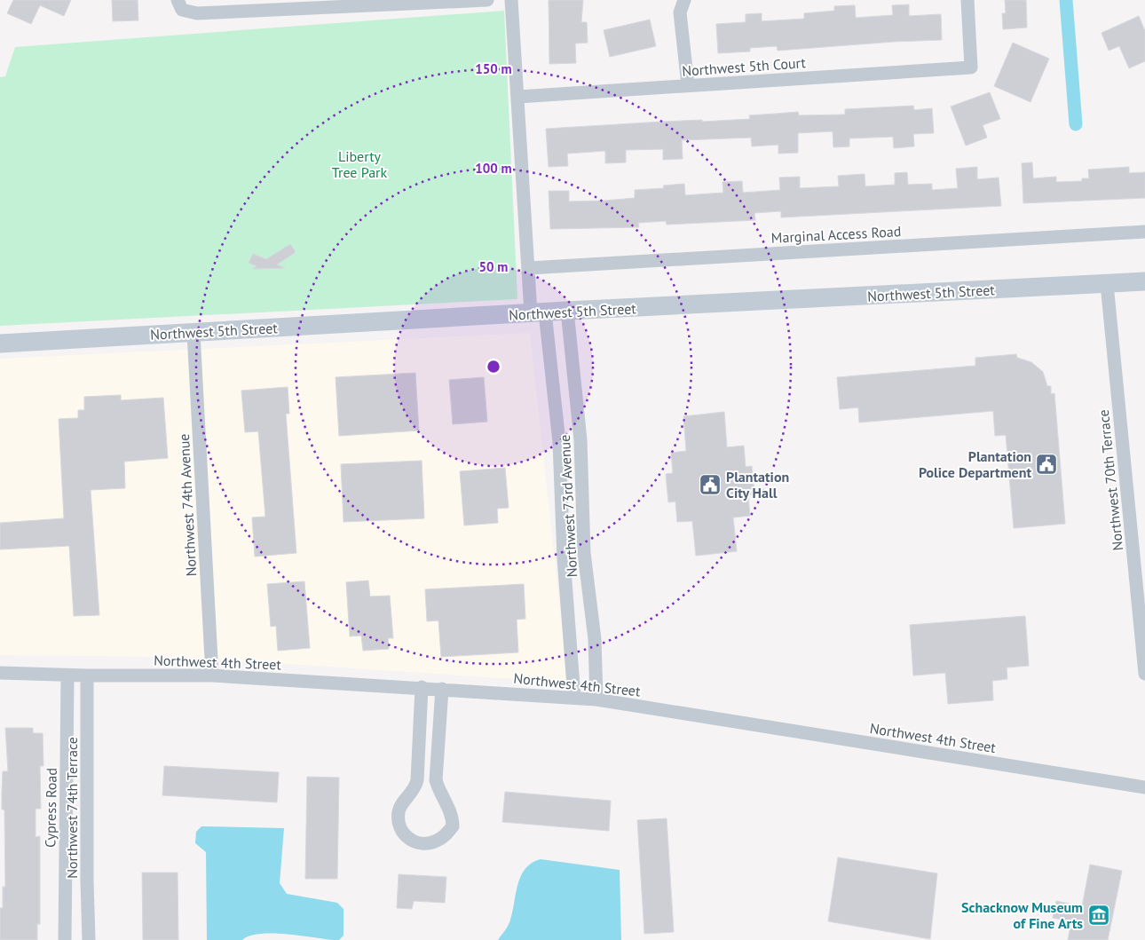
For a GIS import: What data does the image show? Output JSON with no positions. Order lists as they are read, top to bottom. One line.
{"streets":{"street":["Northwest 5th Court","Marginal Access Road","Northwest 5th Street","Northwest 70th Terrace","Northwest 74th Avenue","Northwest 73rd Avenue","Northwest 4th Street","Cypress Road","Northwest 74th Terrace"]},"crossings":[["Northwest 5th Court","Northwest 73rd Avenue"],["Marginal Access Road","Northwest 73rd Avenue"],["Northwest 5th Street","Northwest 70th Terrace"],["Northwest 5th Street","Northwest 74th Avenue"],["Northwest 5th Street","Northwest 73rd Avenue"],["Northwest 74th Avenue","Northwest 4th Street"],["Northwest 73rd Avenue","Northwest 4th Street"],["Northwest 4th Street","Cypress Road"],["Northwest 4th Street","Northwest 74th Terrace"]],"parks":["Liberty Tree Park"],"places":{"public building":["Plantation Police Department","Plantation City Hall"],"museum":["Schacknow Museum of Fine Arts"]},"rings":["150 m","100 m","50 m"]}
